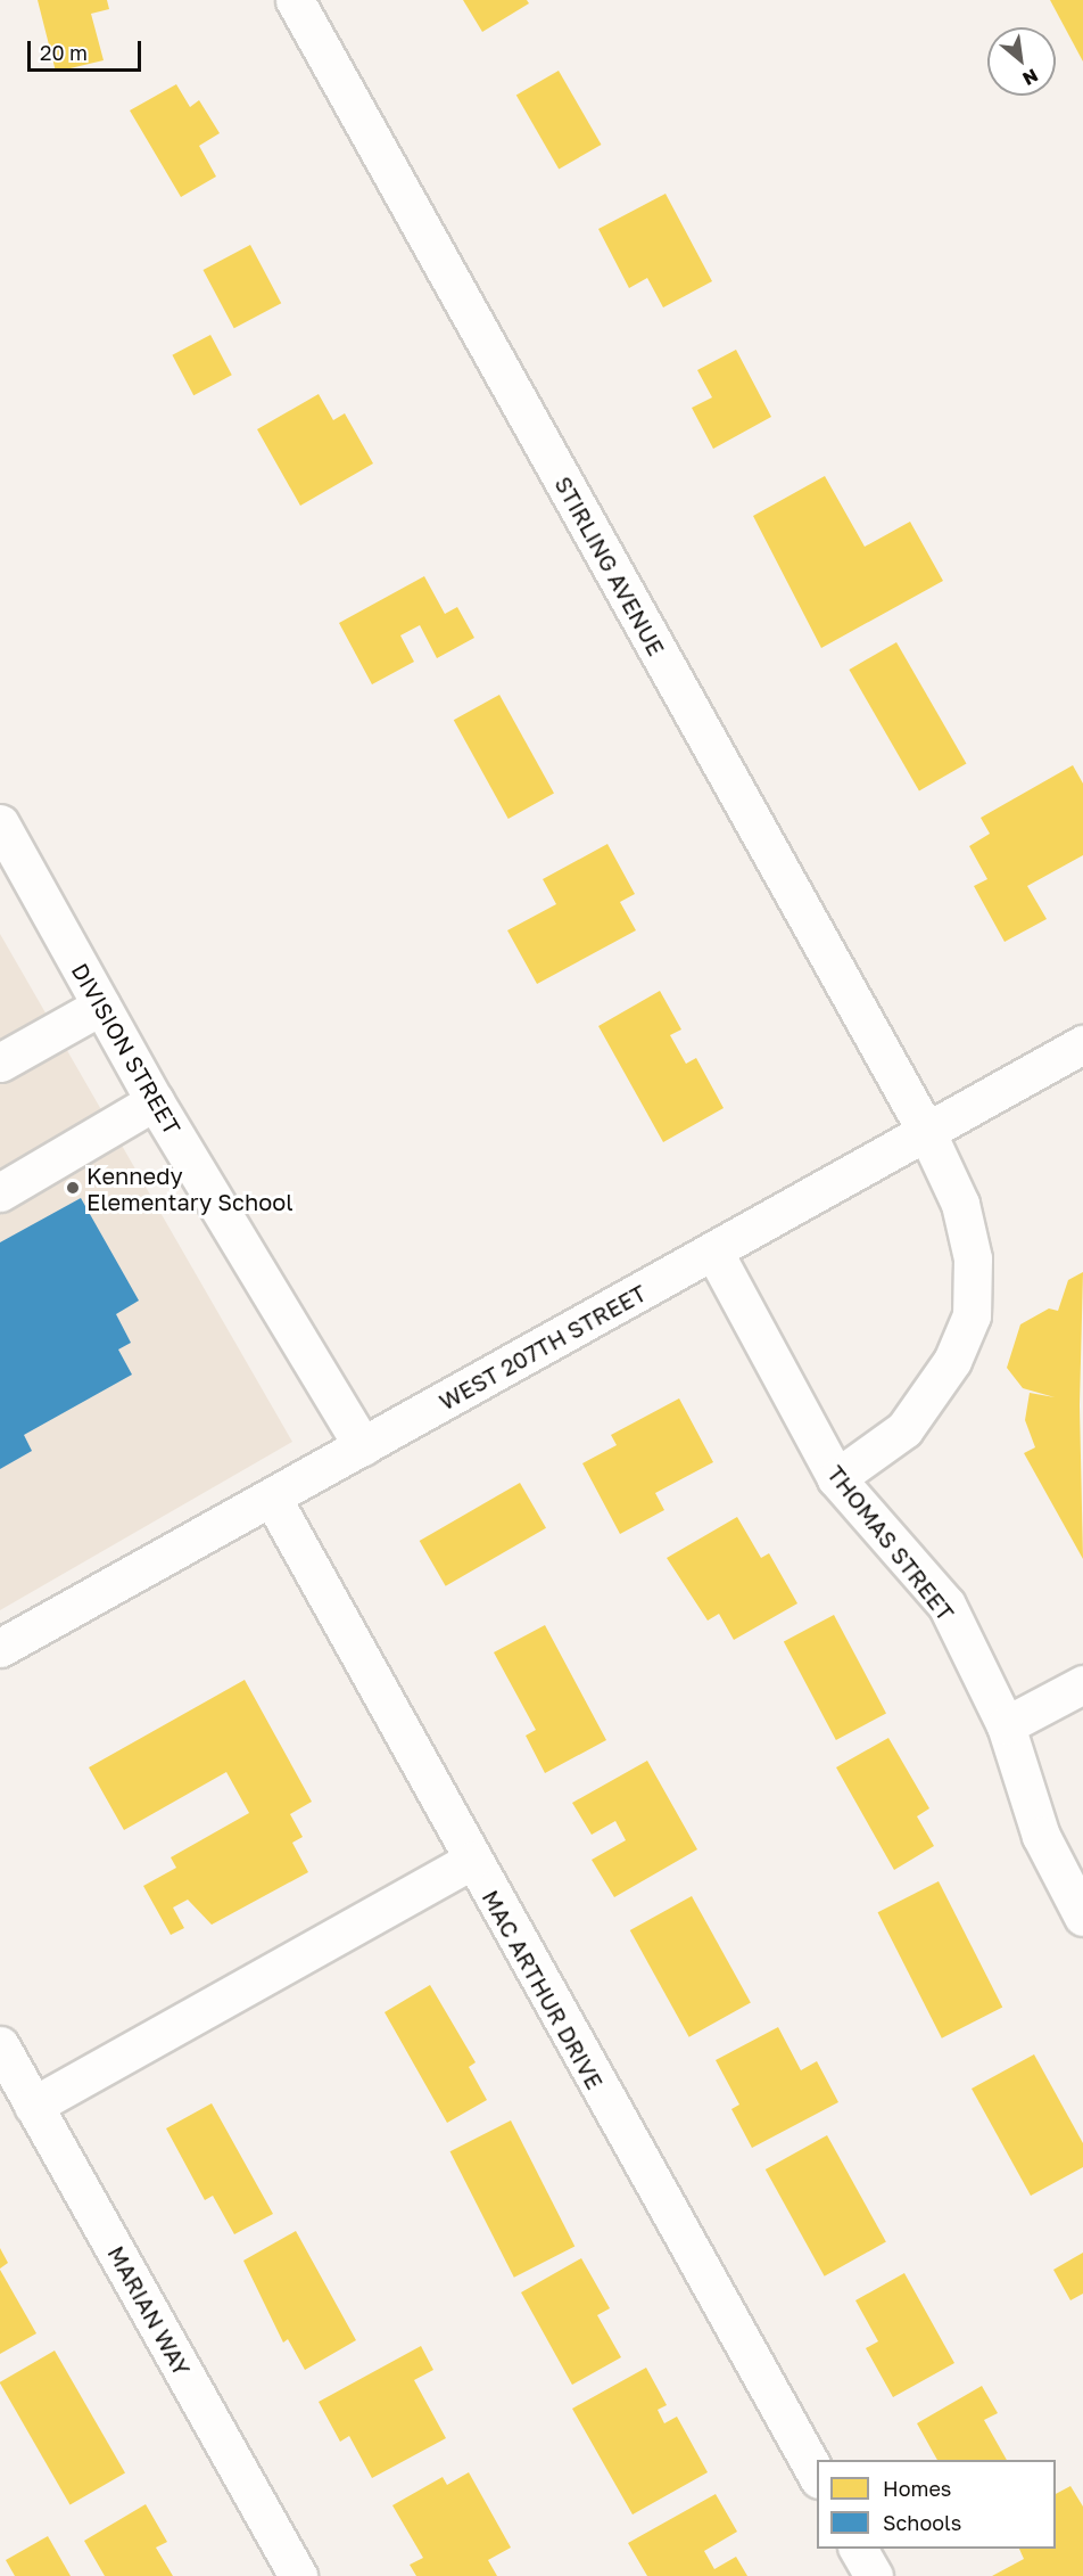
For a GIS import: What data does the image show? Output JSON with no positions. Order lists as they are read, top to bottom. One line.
{"streets":{"street":["STIRLING AVENUE","DIVISION STREET","WEST 207TH STREET","THOMAS STREET","MAC ARTHUR DRIVE","MARIAN WAY"]},"crossings":[["STIRLING AVENUE","WEST 207TH STREET"],["STIRLING AVENUE","THOMAS STREET"],["DIVISION STREET","WEST 207TH STREET"],["WEST 207TH STREET","THOMAS STREET"],["WEST 207TH STREET","MAC ARTHUR DRIVE"]],"places":["Kennedy Elementary School"],"legend":["Homes","Schools"],"scale_bar":"20 m","north":"bottom right"}
